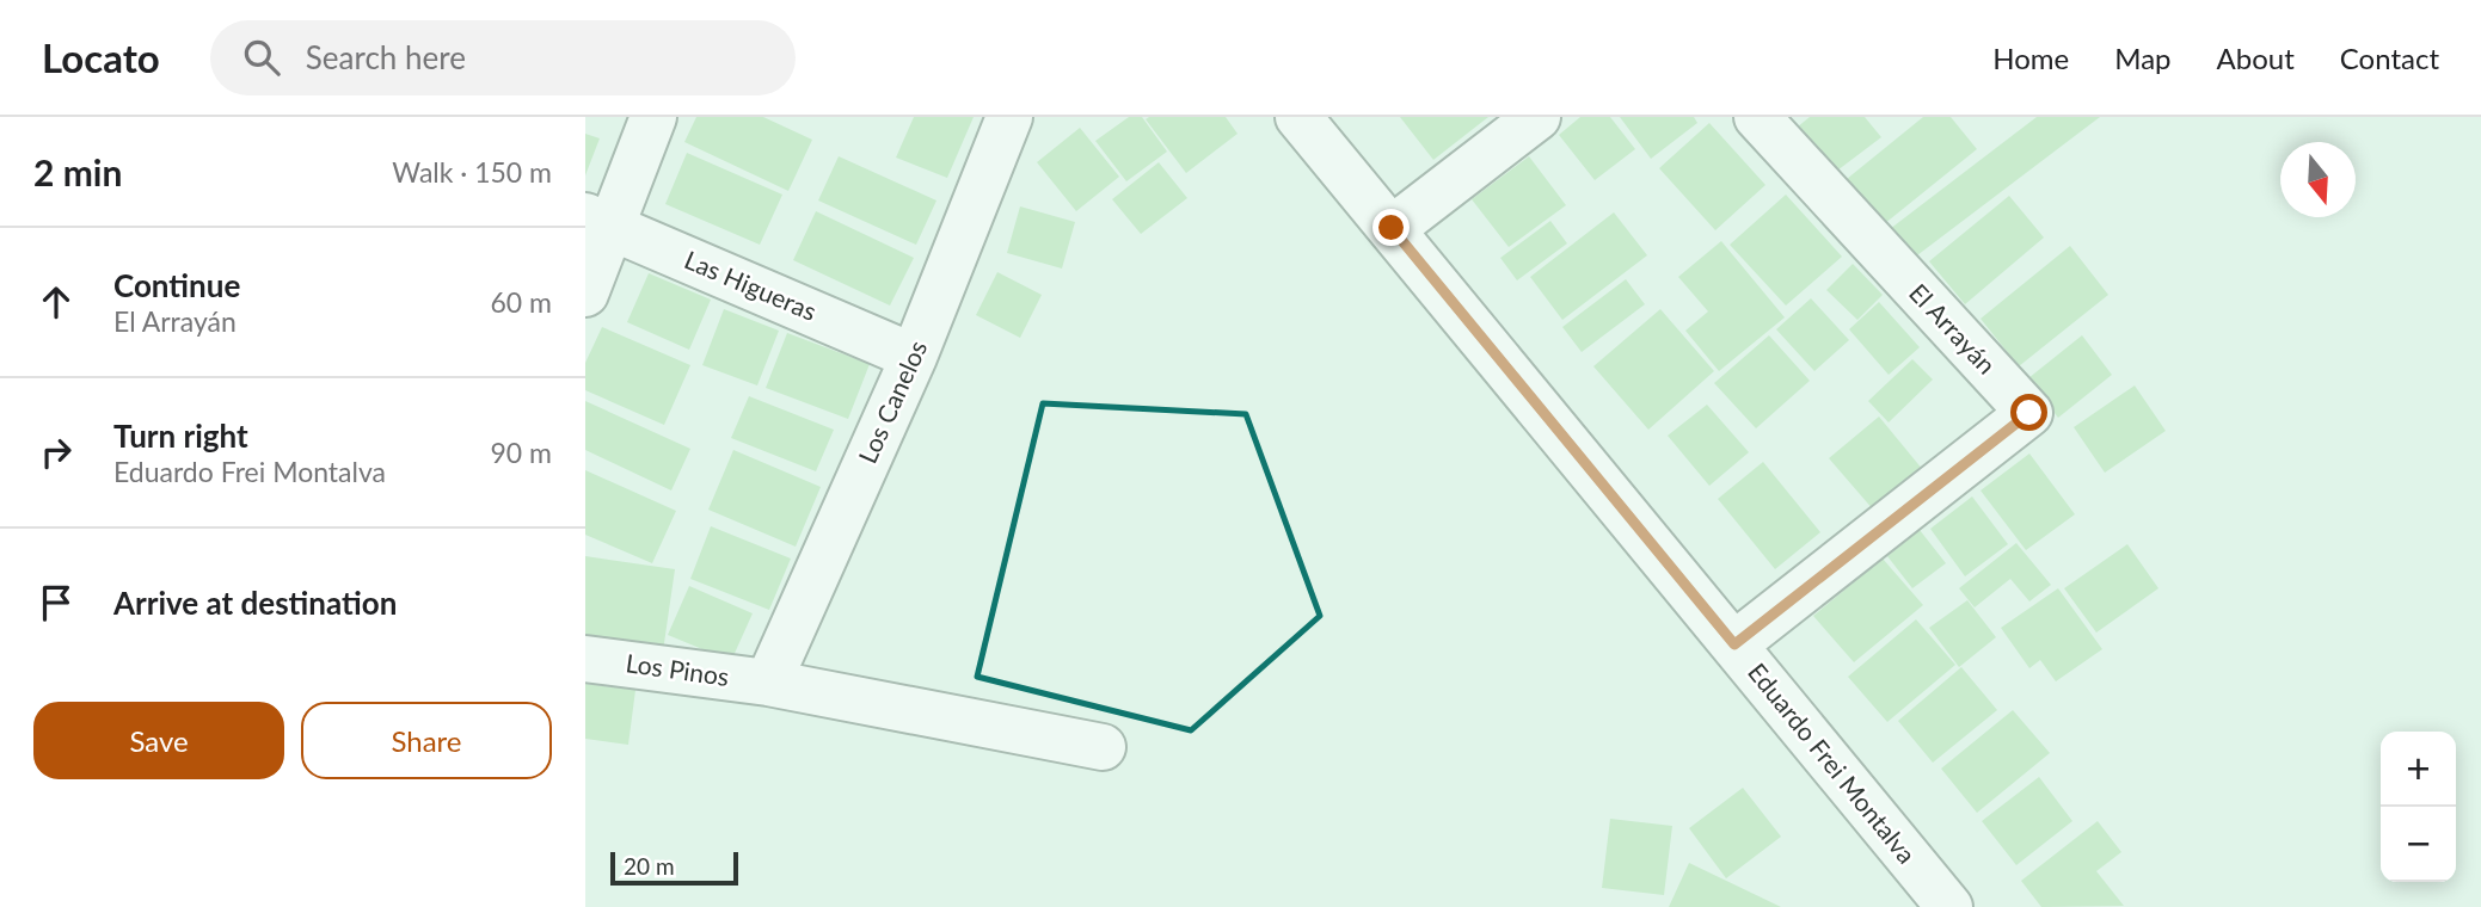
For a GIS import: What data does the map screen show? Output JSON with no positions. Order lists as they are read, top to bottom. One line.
{"streets":{"street":["Las Higueras","El Arrayán","Los Canelos","Los Pinos","Eduardo Frei Montalva"]},"crossings":[["Las Higueras","Los Canelos"],["El Arrayán","Eduardo Frei Montalva"],["Los Canelos","Los Pinos"]],"scale_bar":"20 m","north":"bottom","page":{"header":"Locato","search":"Search here","nav":["Home","Map","About","Contact"],"heading":["2 min","Walk · 150 m"],"list":[["Continue","El Arrayán","60 m"],["Turn right","Eduardo Frei Montalva","90 m"],"Arrive at destination"],"buttons":["Save","Share"],"map_buttons":["+","−"],"scale":"20 m"}}
